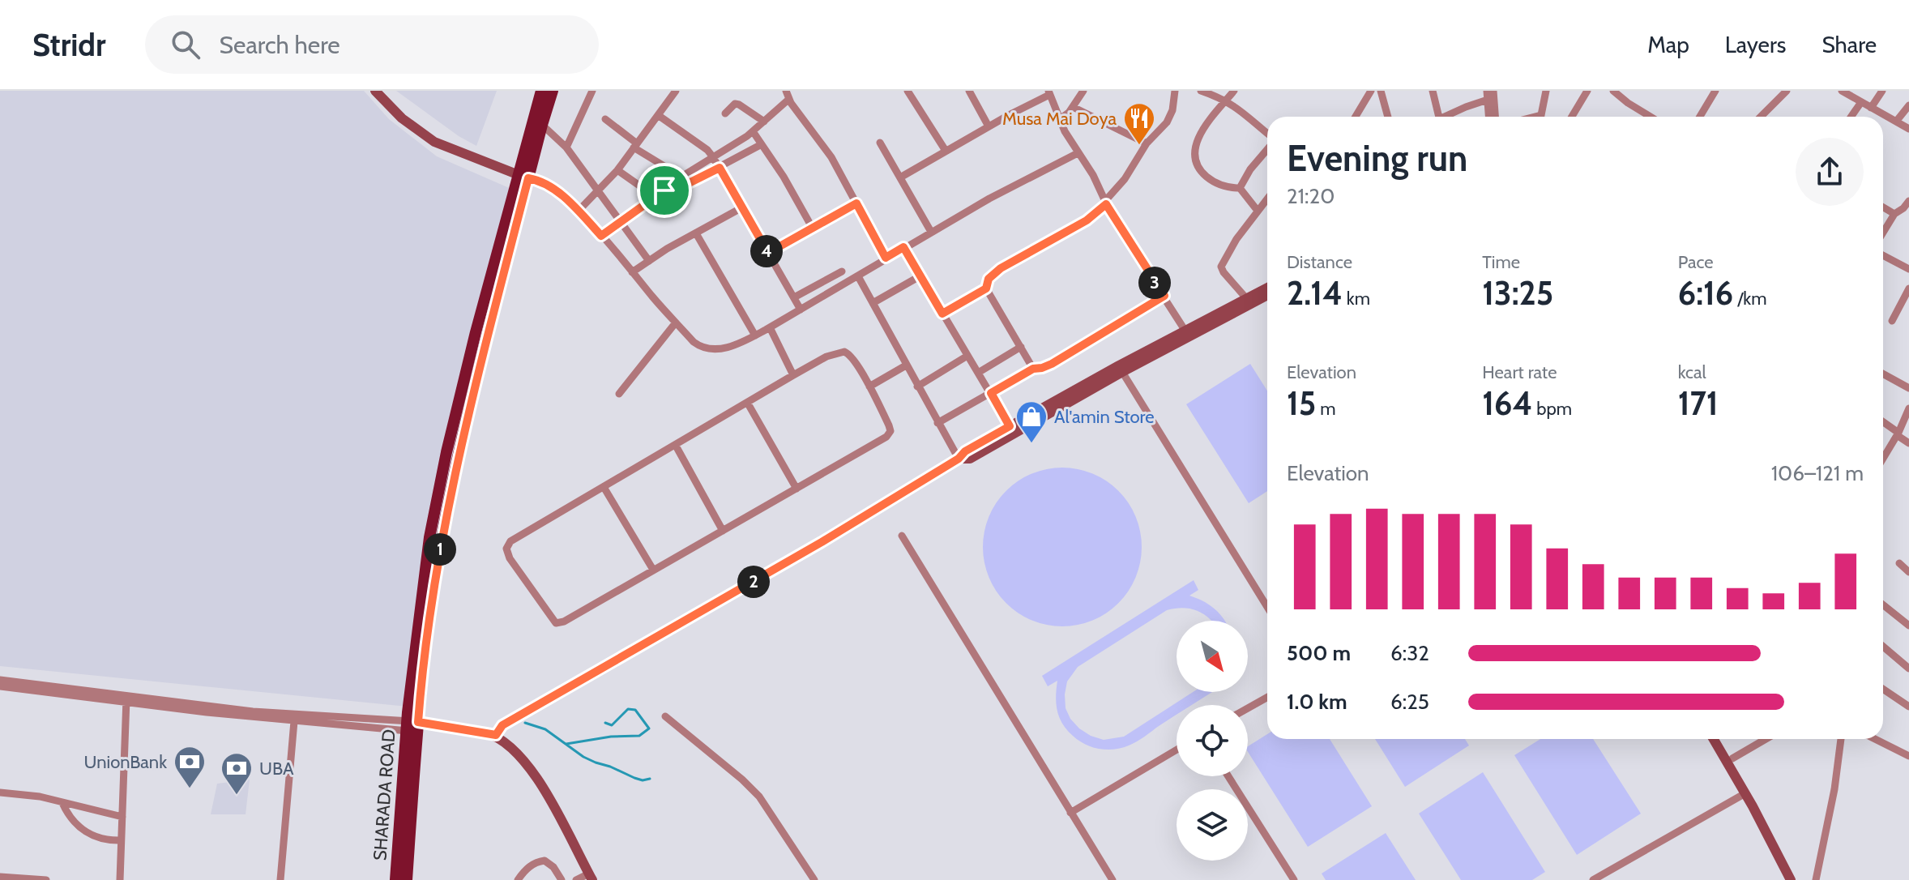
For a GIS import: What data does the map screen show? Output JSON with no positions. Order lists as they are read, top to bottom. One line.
{"streets":{"main road":["SHARADA ROAD"]},"places":{"restaurant":["Musa Mai Doya"],"shop":["Al'amin Store"],"bank":["UnionBank","UBA"]},"north":"bottom right","page":{"header":"Stridr","search":"Search here","nav":["Map","Layers","Share"],"heading":["Evening run","21:20"],"stats":[["Distance","2.14 km"],["Time","13:25"],["Pace","6:16 /km"],["Elevation","15 m"],["Heart rate","164 bpm"],["kcal","171"]],"pins":["4","3","1","2"],"chart":["Elevation","106–121 m"],"list":[{"name":"500 m","note":"6:32"},{"name":"1.0 km","note":"6:25"}]}}
